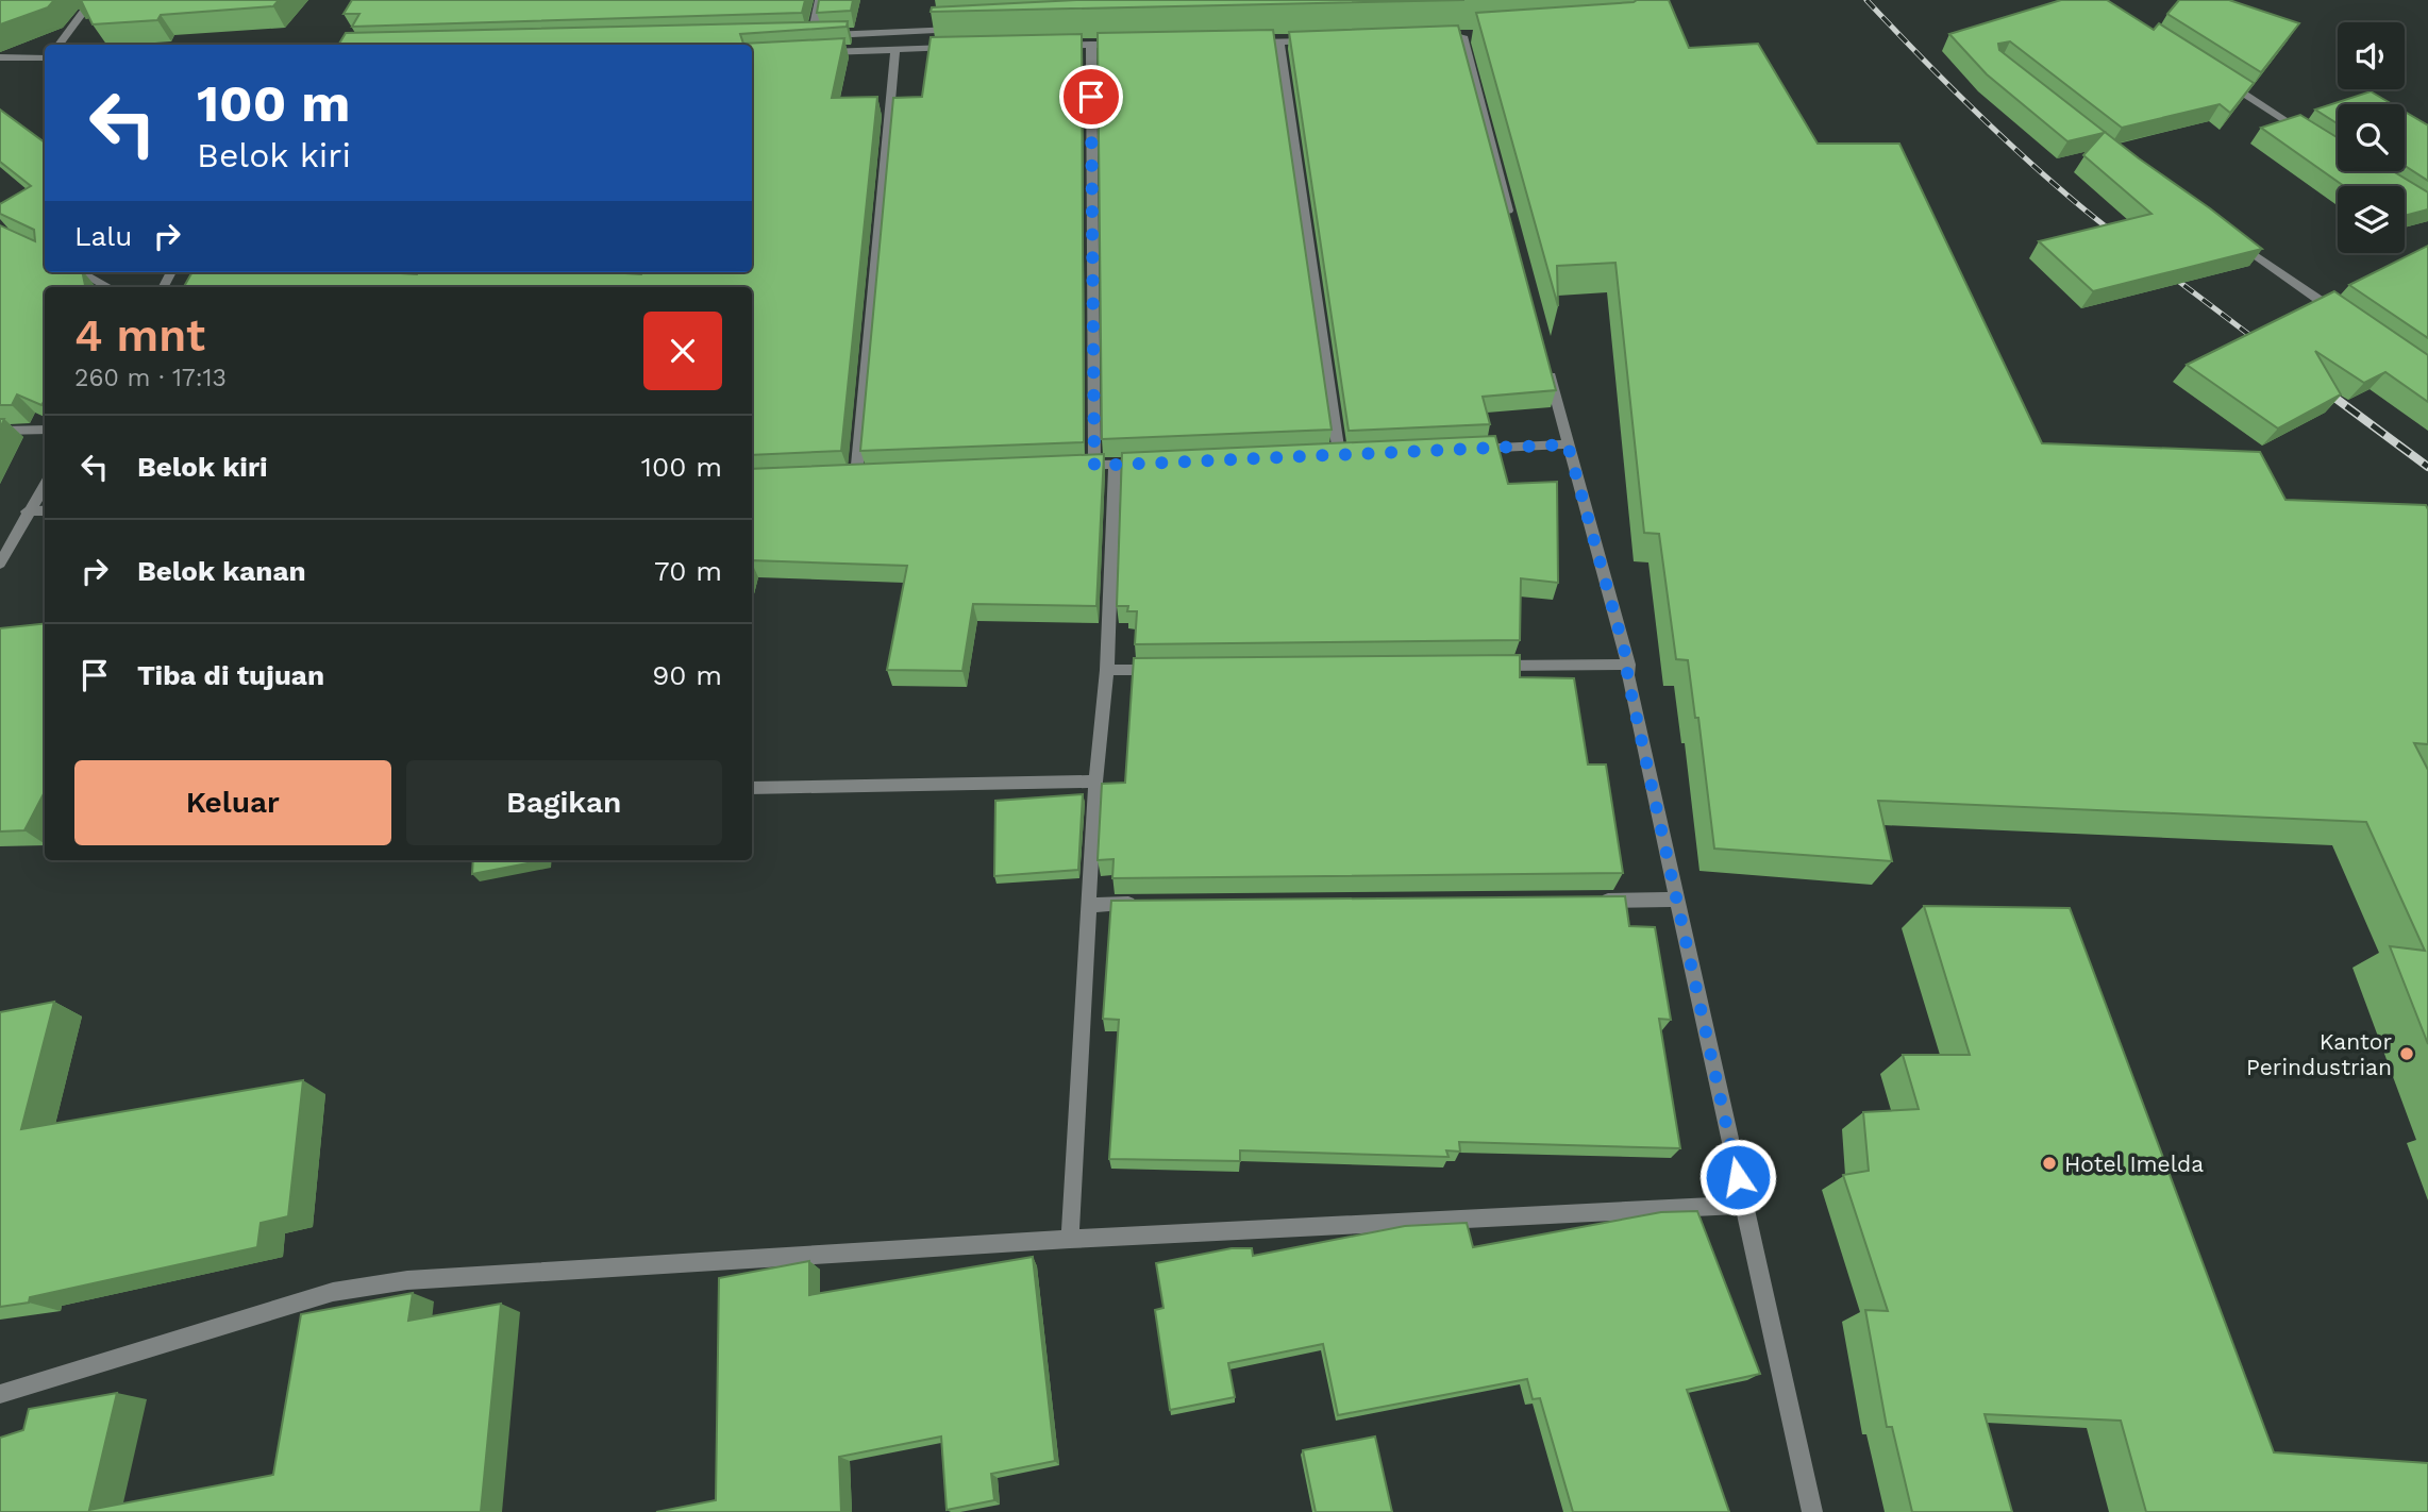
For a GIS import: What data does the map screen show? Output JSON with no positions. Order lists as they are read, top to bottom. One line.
{"places":["Kantor Perindustrian","Hotel Imelda"],"page":{"turn":["100 m","Belok kiri"],"then":"Lalu","heading":["4 mnt","260 m · 17:13"],"list":[{"name":"Belok kiri","value":"100 m"},{"name":"Belok kanan","value":"70 m"},{"name":"Tiba di tujuan","value":"90 m"}],"buttons":["Keluar","Bagikan"]}}
